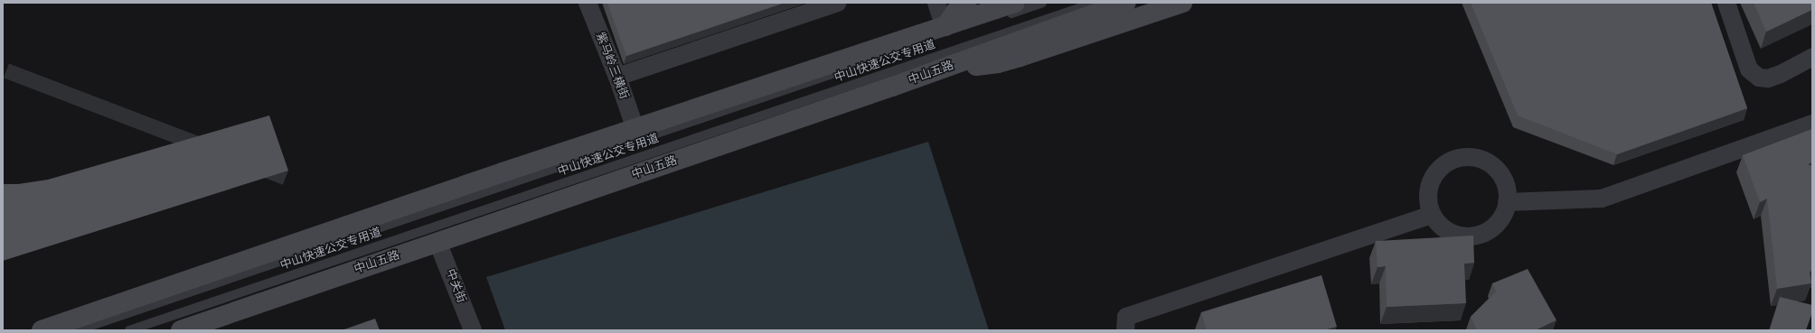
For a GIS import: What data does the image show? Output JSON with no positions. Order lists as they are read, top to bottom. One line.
{"streets":{"main road":["中山五路"],"street":["紫马岭三横街","中关街"],"lane":["中山快速公交专用道"]},"crossings":[["中山五路","中关街"]]}
